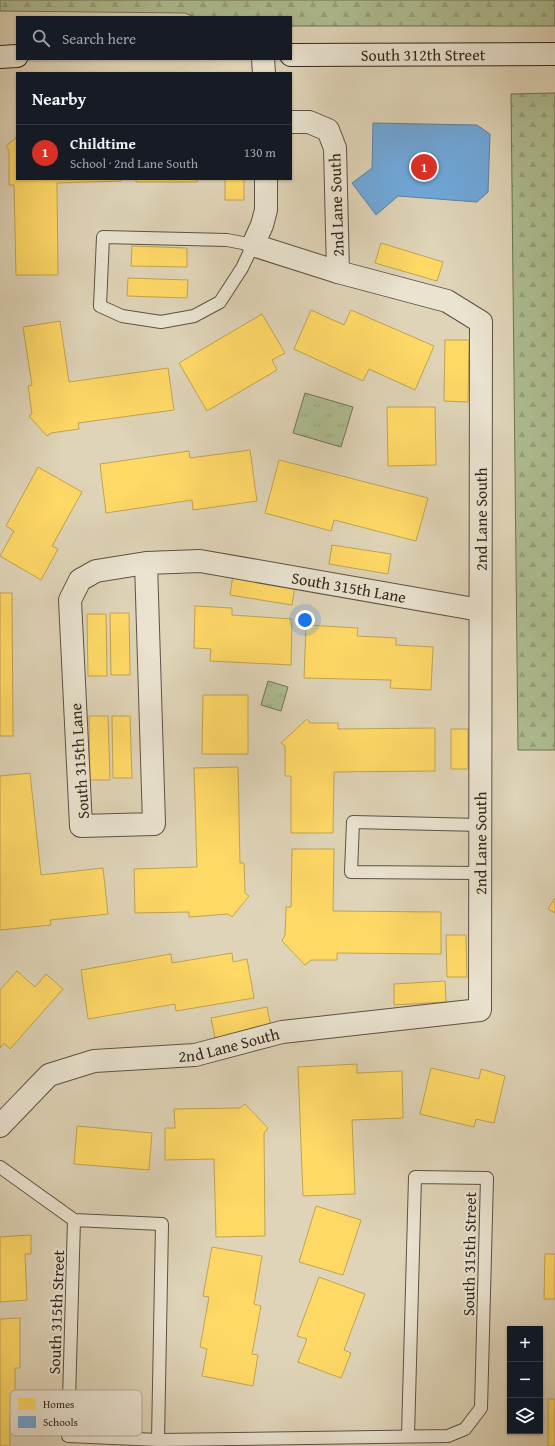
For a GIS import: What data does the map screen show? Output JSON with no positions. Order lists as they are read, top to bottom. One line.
{"streets":{"street":["South 312th Street","2nd Lane South","South 315th Lane"],"lane":["South 315th Street"]},"crossings":[["2nd Lane South","South 315th Lane"]],"legend":["Homes","Schools"],"page":{"search":"Search here","heading":"Nearby","list":[{"mark":"1","name":"Childtime","note":"School · 2nd Lane South","value":"130 m"}],"pins":"1","map_buttons":["+","−"]}}
